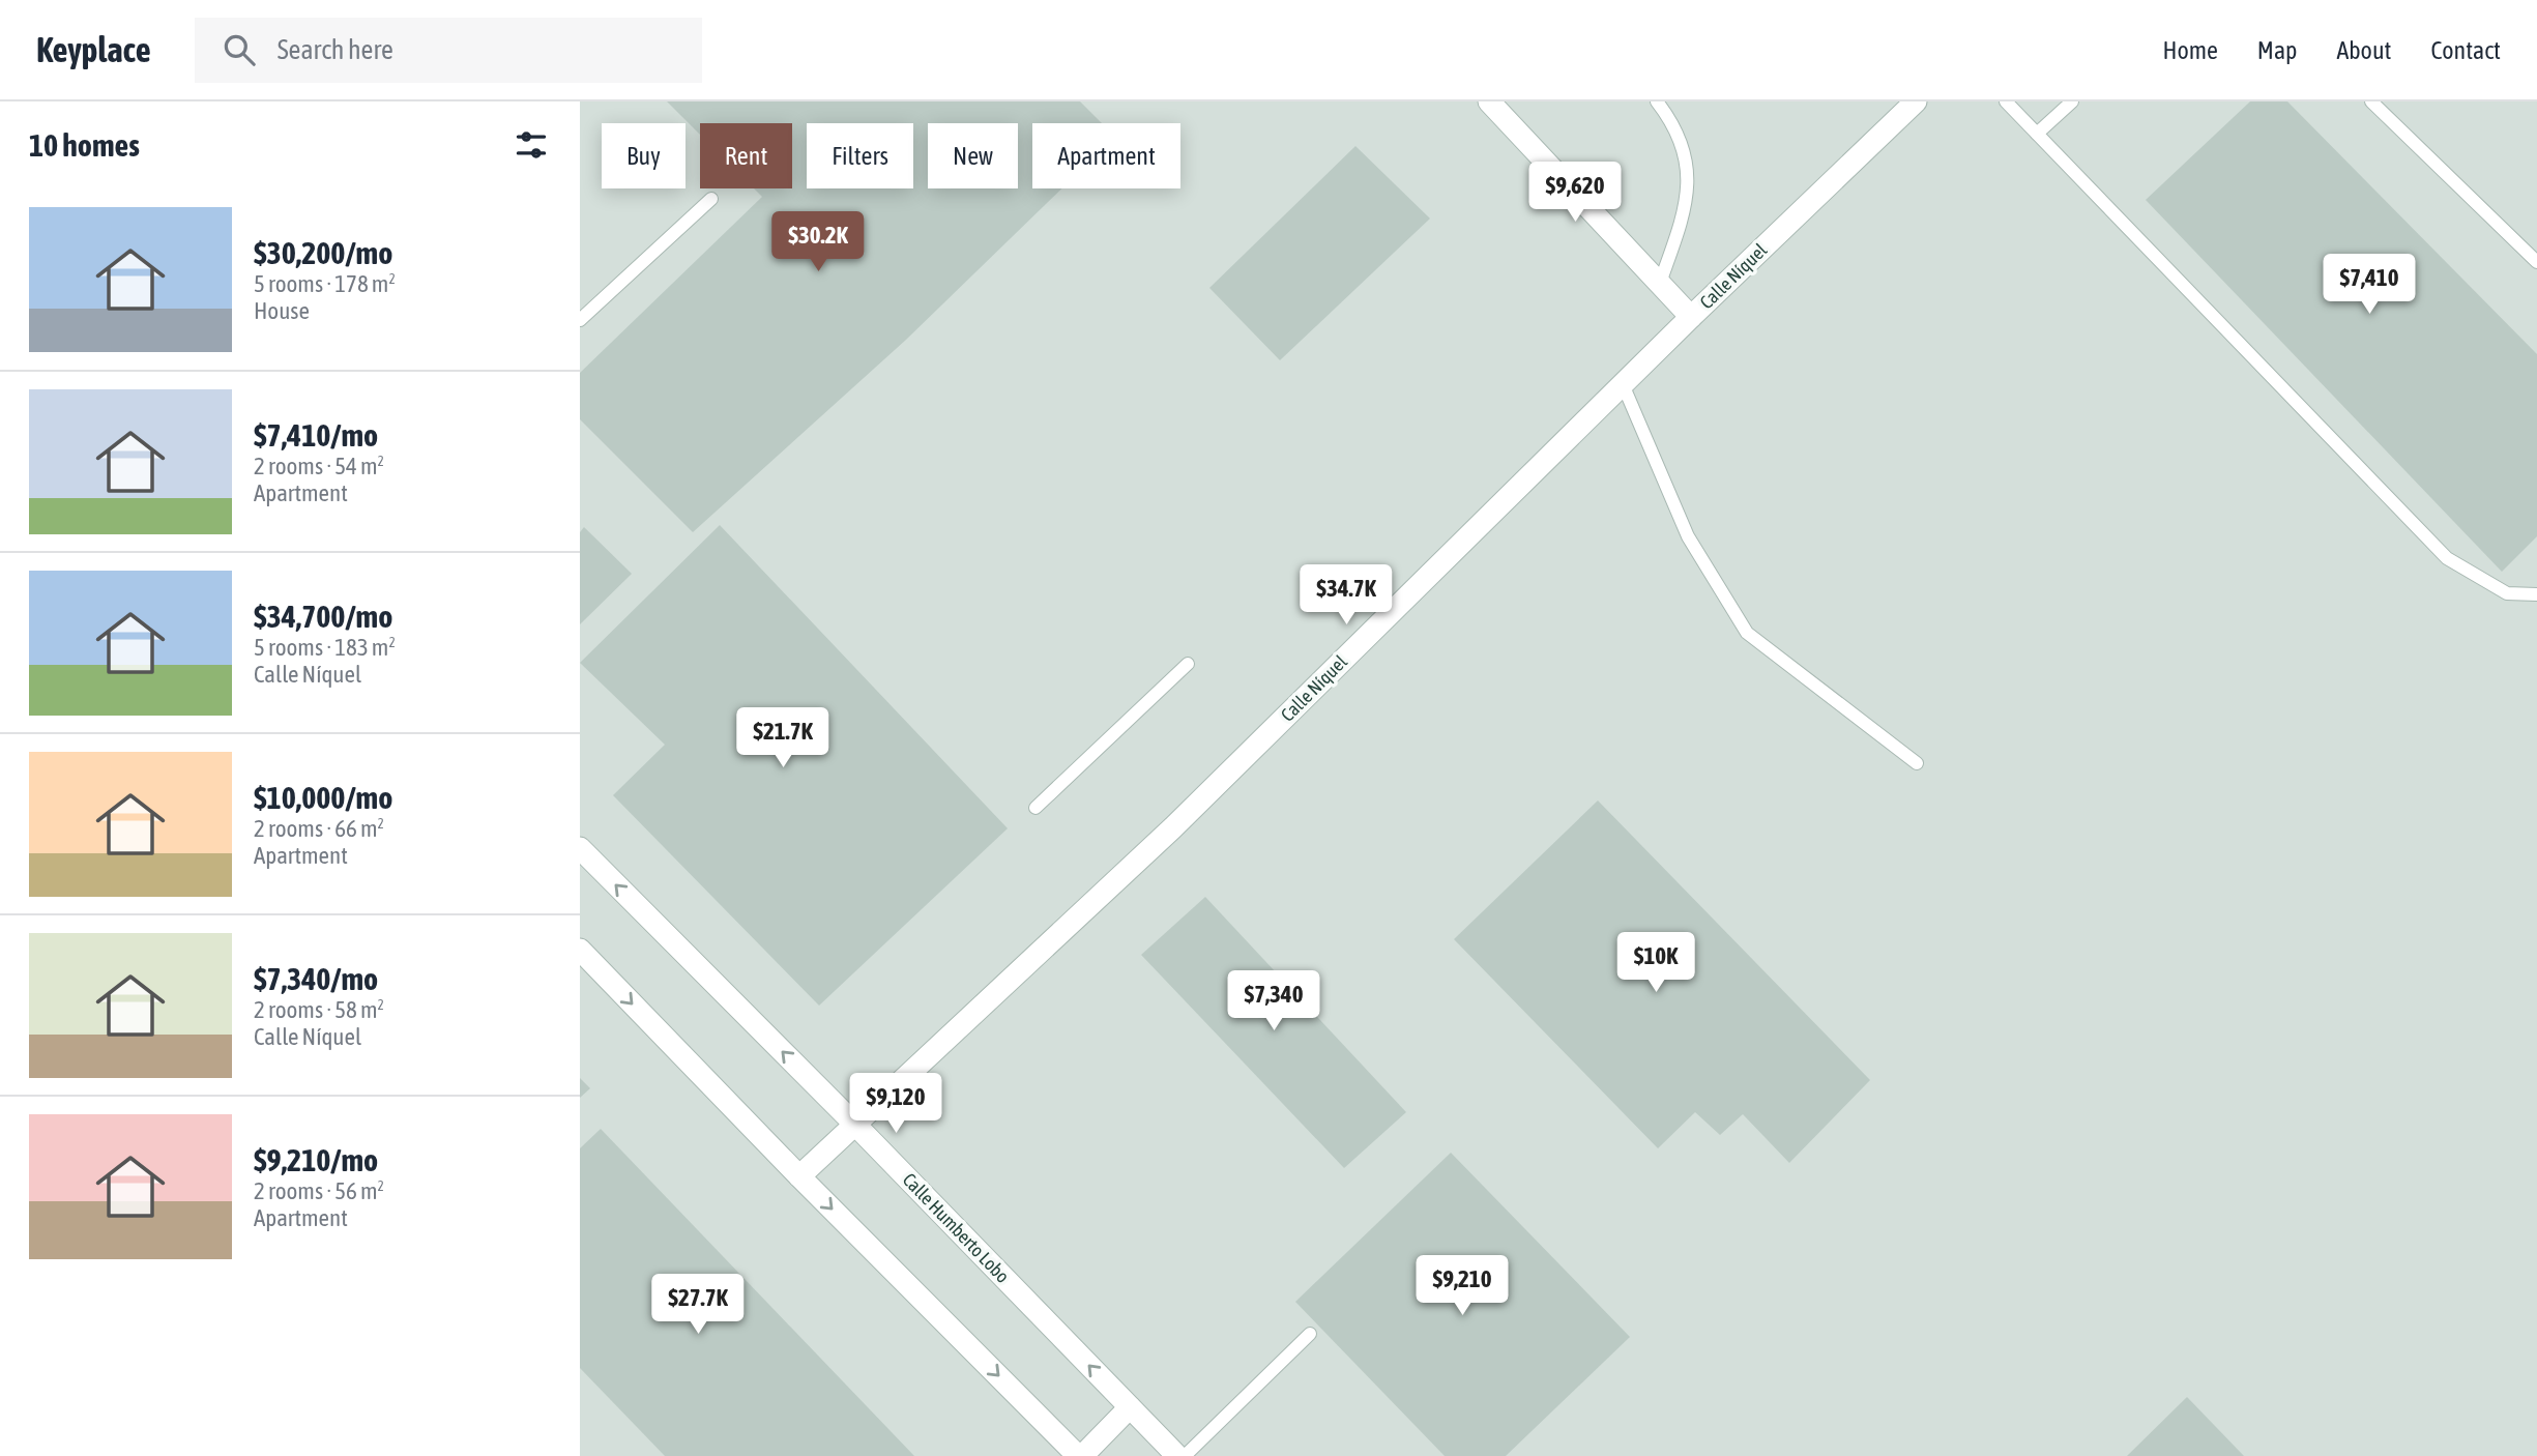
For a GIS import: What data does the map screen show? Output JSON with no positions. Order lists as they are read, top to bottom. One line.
{"streets":{"street":["Calle Níquel","Calle Humberto Lobo"]},"crossings":[["Calle Níquel","Calle Humberto Lobo"]],"page":{"header":"Keyplace","search":"Search here","nav":["Home","Map","About","Contact"],"heading":"10 homes","chip":["Buy","Rent","Filters","New","Apartment"],"price":["$9,620","$30.2K","$7,410","$34.7K","$21.7K","$10K","$7,340","$9,120","$9,210","$27.7K"],"list":[{"name":"$30,200/mo","note":"5 rooms · 178 m² · House"},{"name":"$7,410/mo","note":"2 rooms · 54 m² · Apartment"},{"name":"$34,700/mo","note":"5 rooms · 183 m² · Calle Níquel"},{"name":"$10,000/mo","note":"2 rooms · 66 m² · Apartment"},{"name":"$7,340/mo","note":"2 rooms · 58 m² · Calle Níquel"},{"name":"$9,210/mo","note":"2 rooms · 56 m² · Apartment"}]}}
